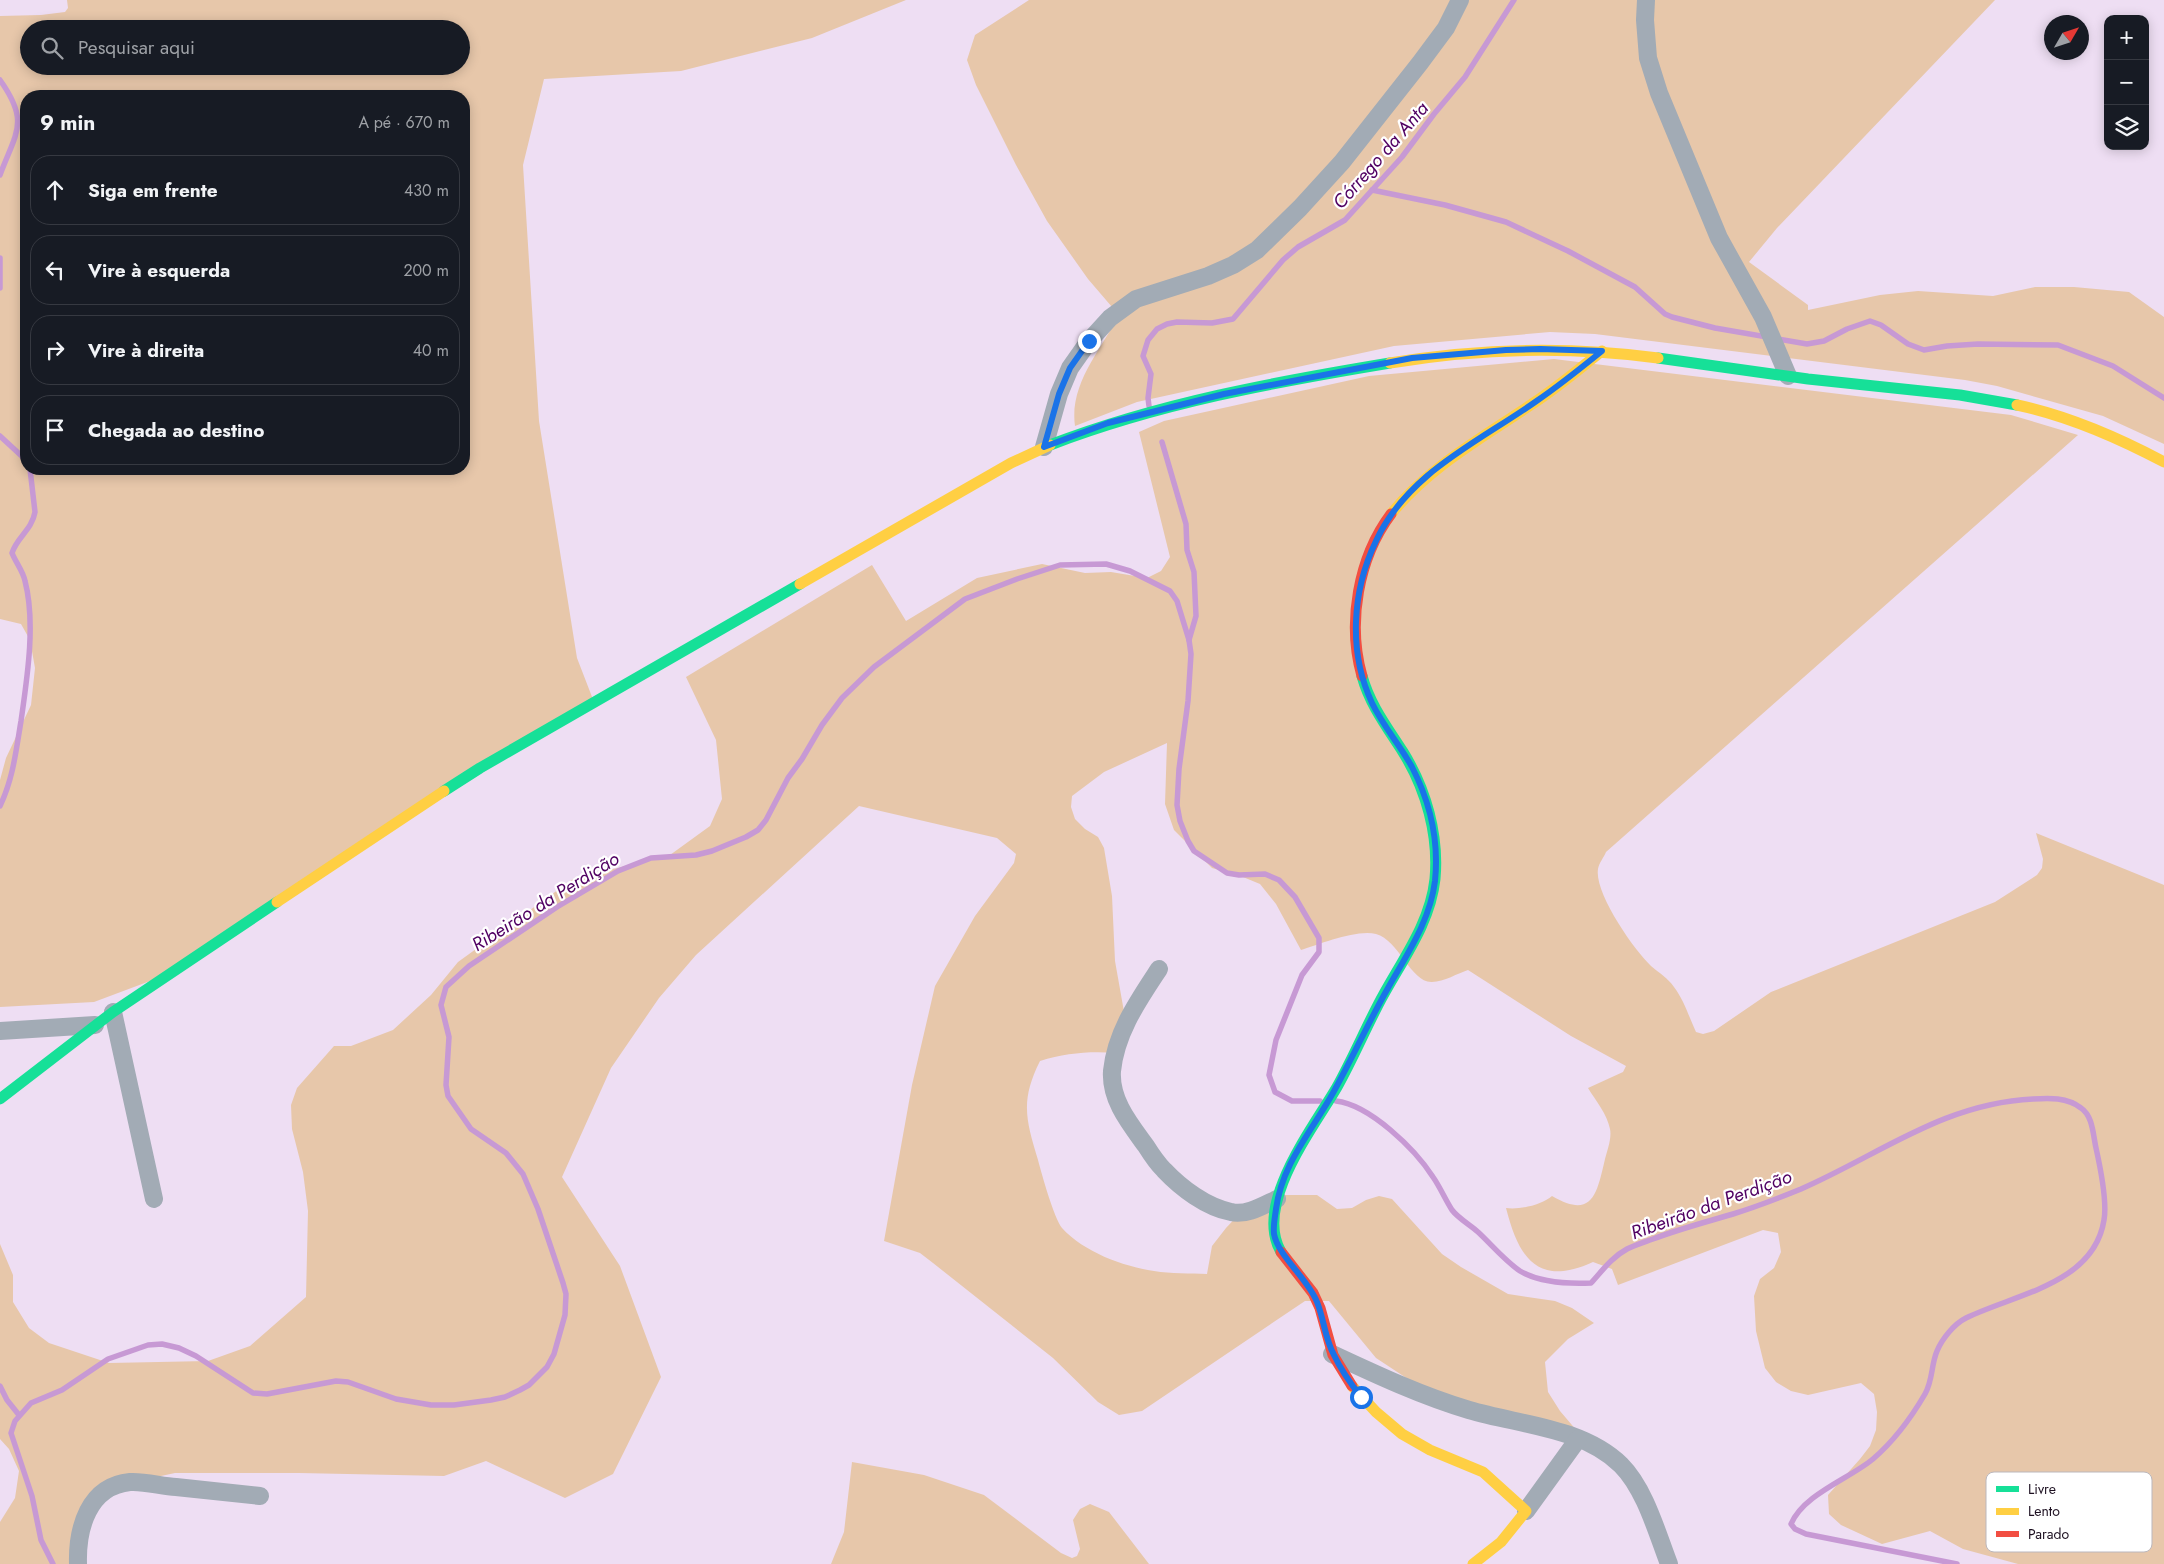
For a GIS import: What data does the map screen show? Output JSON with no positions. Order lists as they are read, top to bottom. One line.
{"water":["Córrego da Anta","Ribeirão da Perdição"],"legend":["Livre","Lento","Parado"],"north":"top right","page":{"map_buttons":["+","−"],"search":"Pesquisar aqui","heading":["9 min","A pé · 670 m"],"list":[["Siga em frente","430 m"],["Vire à esquerda","200 m"],["Vire à direita","40 m"],"Chegada ao destino"]}}
